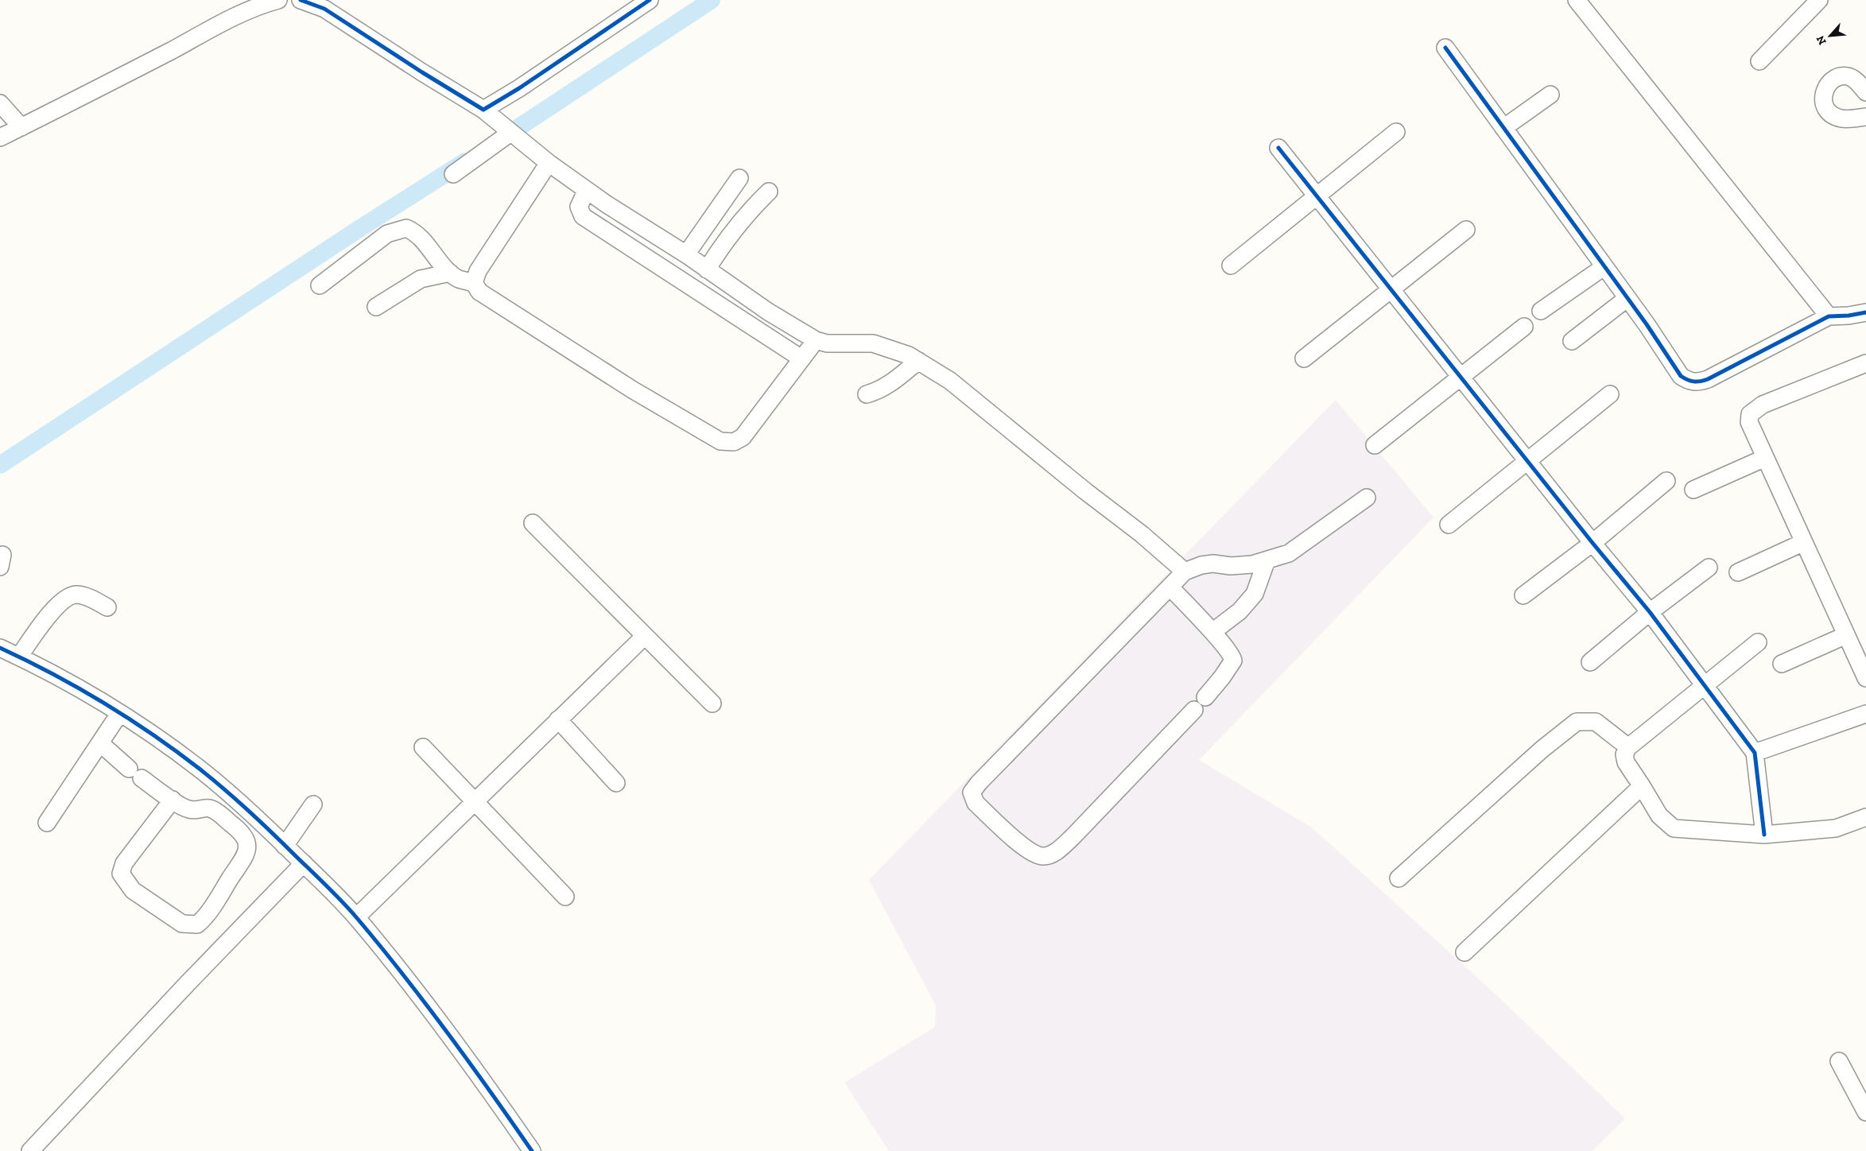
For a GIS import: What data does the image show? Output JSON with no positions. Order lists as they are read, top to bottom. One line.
{"north":"bottom left"}
